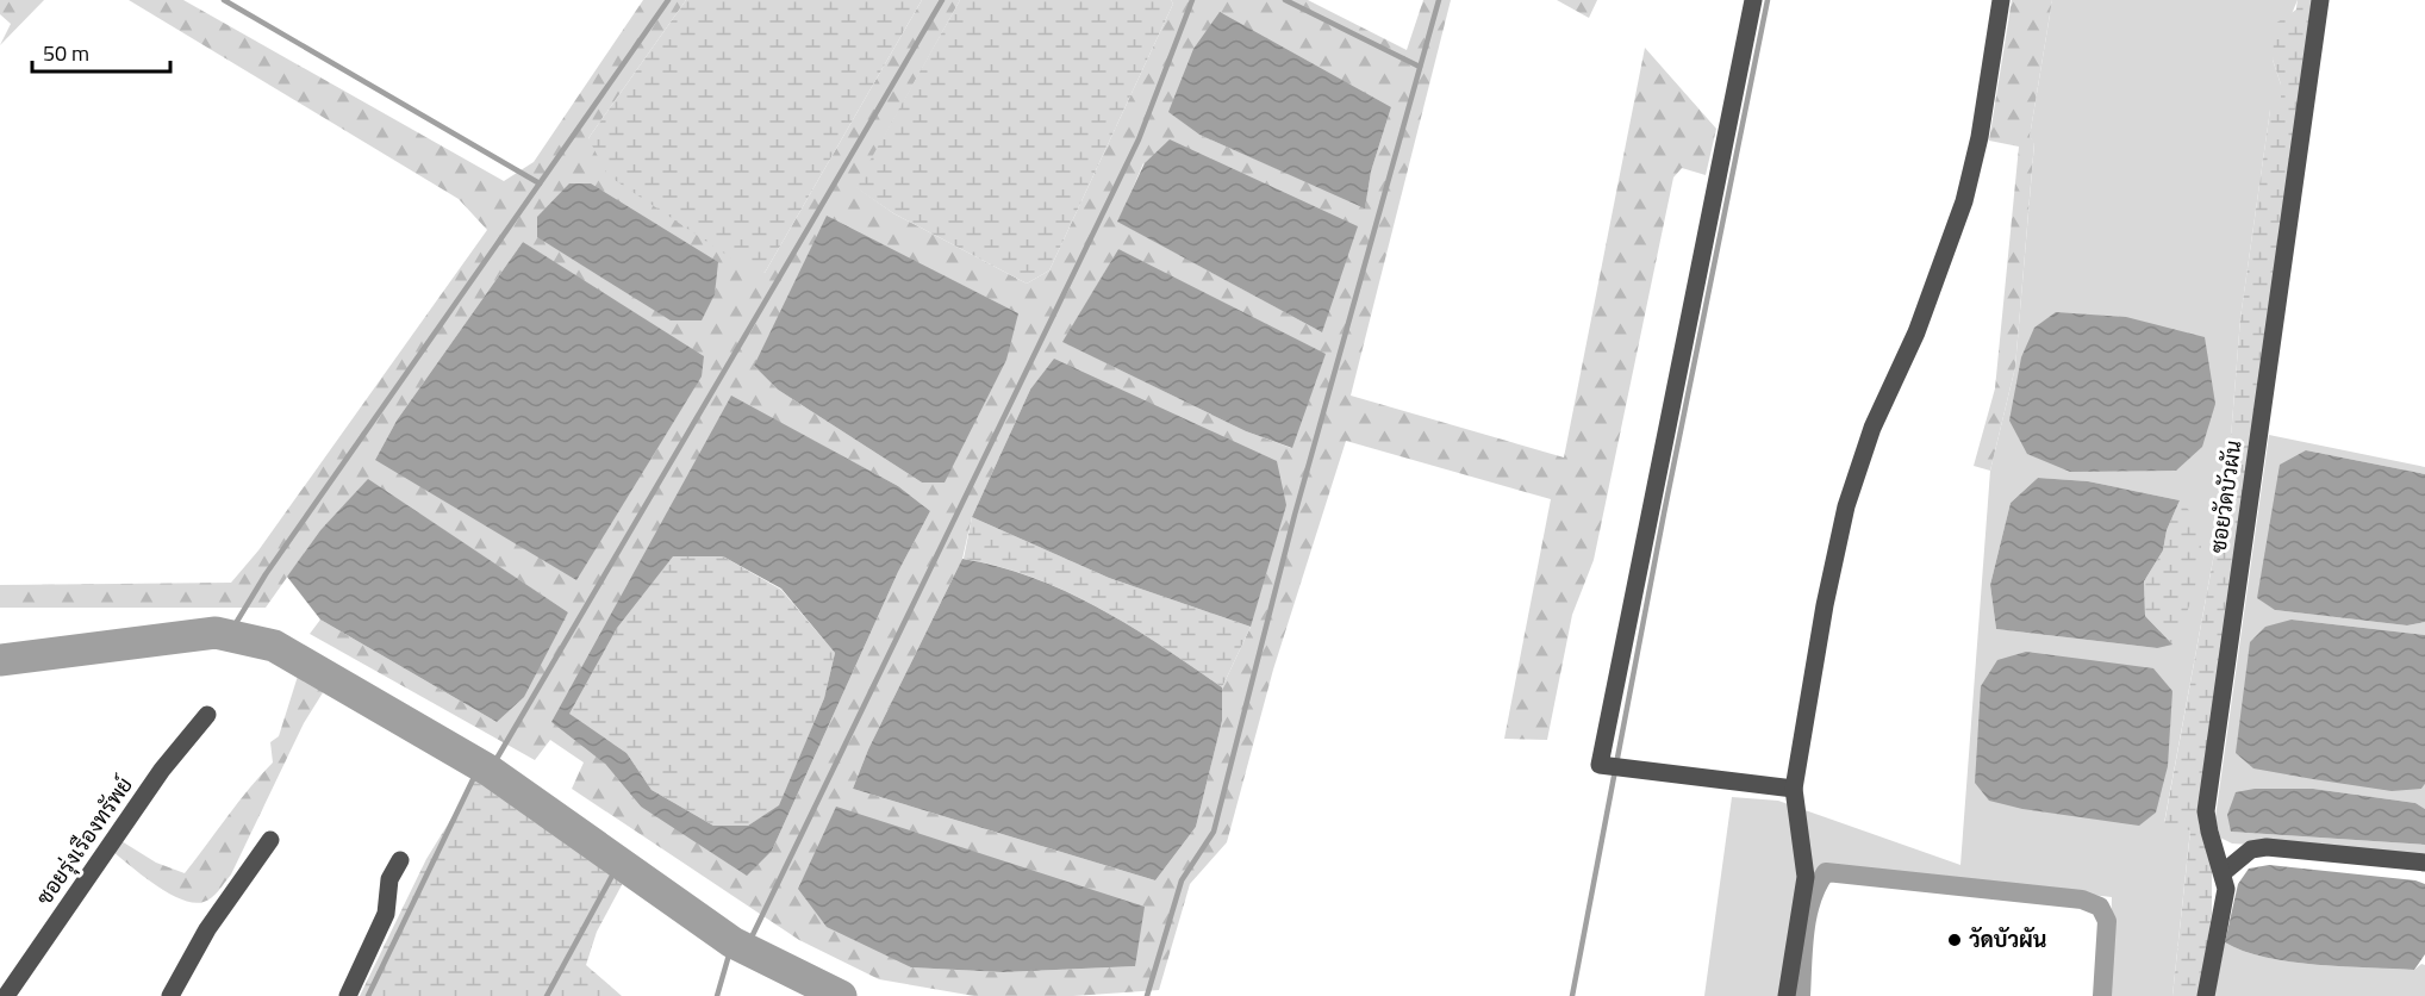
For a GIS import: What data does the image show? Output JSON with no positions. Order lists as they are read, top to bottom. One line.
{"streets":{"street":["ซอยวัดบัวผัน","ซอยรุ่งเรืองทรัพย์"]},"places":["วัดบัวผัน"],"scale_bar":"50 m"}
